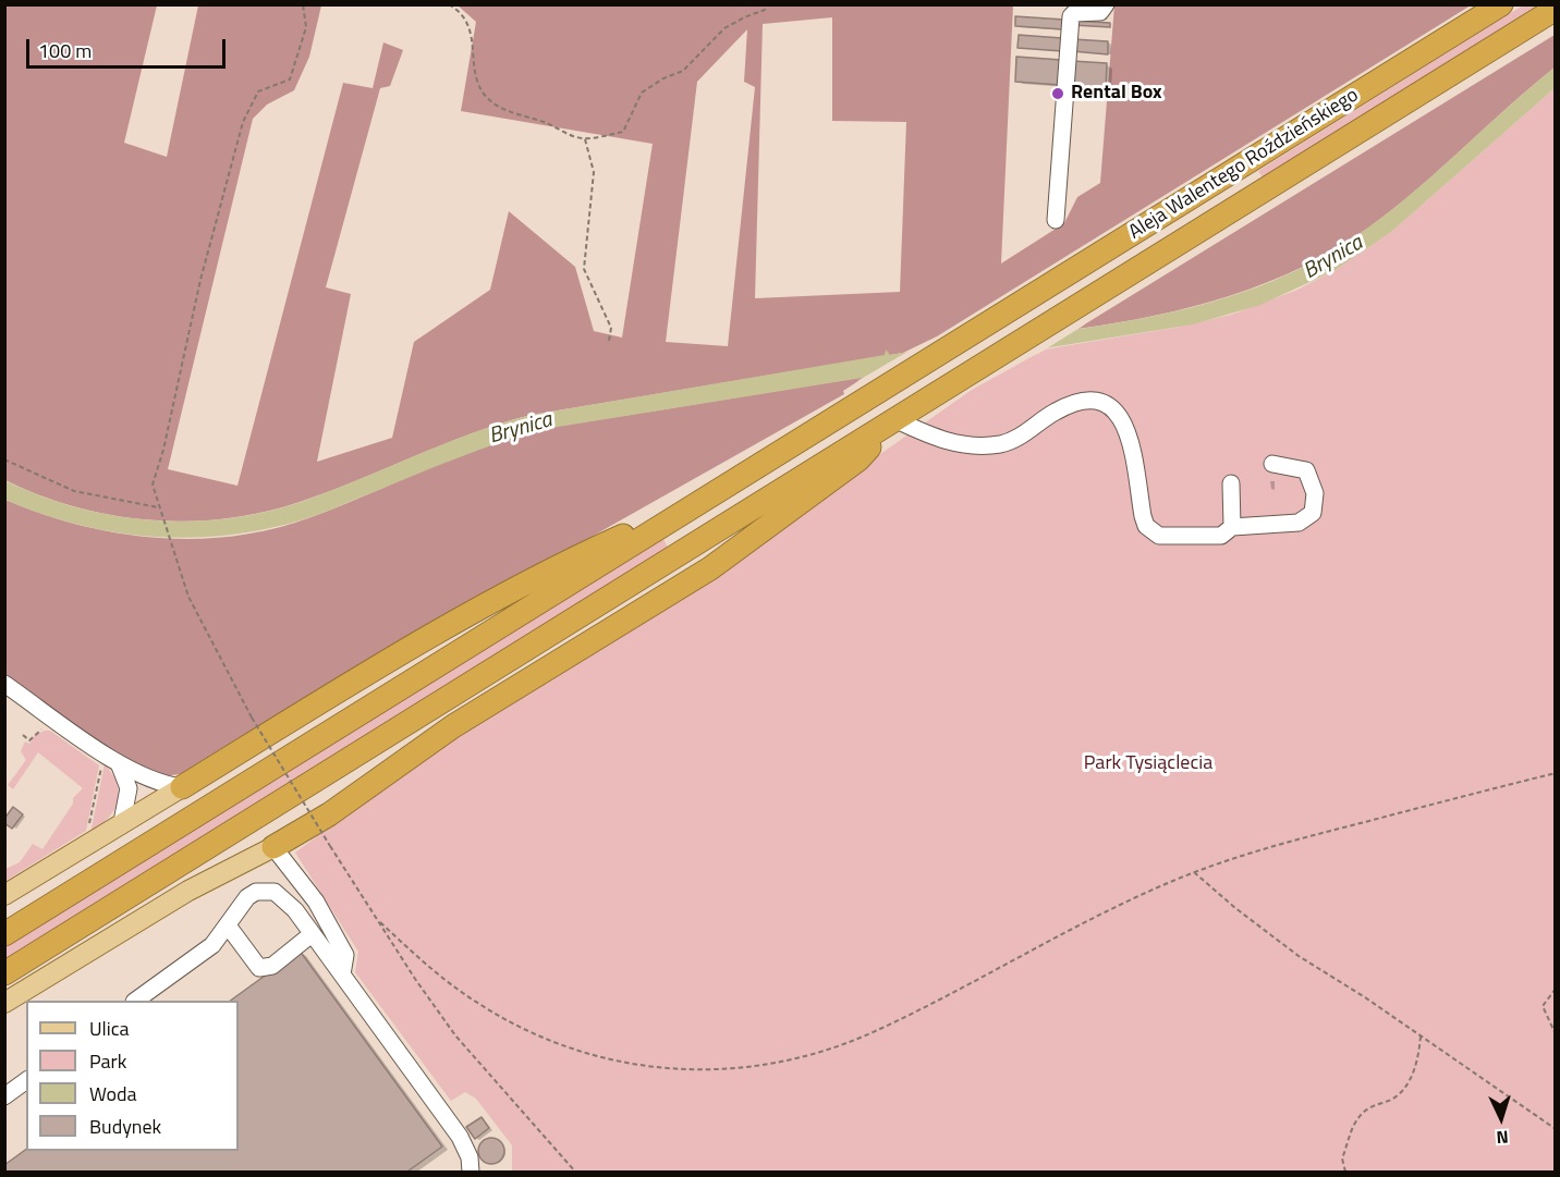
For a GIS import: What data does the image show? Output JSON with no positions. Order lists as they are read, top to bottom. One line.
{"streets":{"highway":["Aleja Walentego Roździeńskiego"]},"water":["Brynica"],"parks":["Park Tysiąclecia"],"places":["Rental Box"],"legend":["Ulica","Park","Woda","Budynek"],"scale_bar":"100 m","north":"bottom"}
